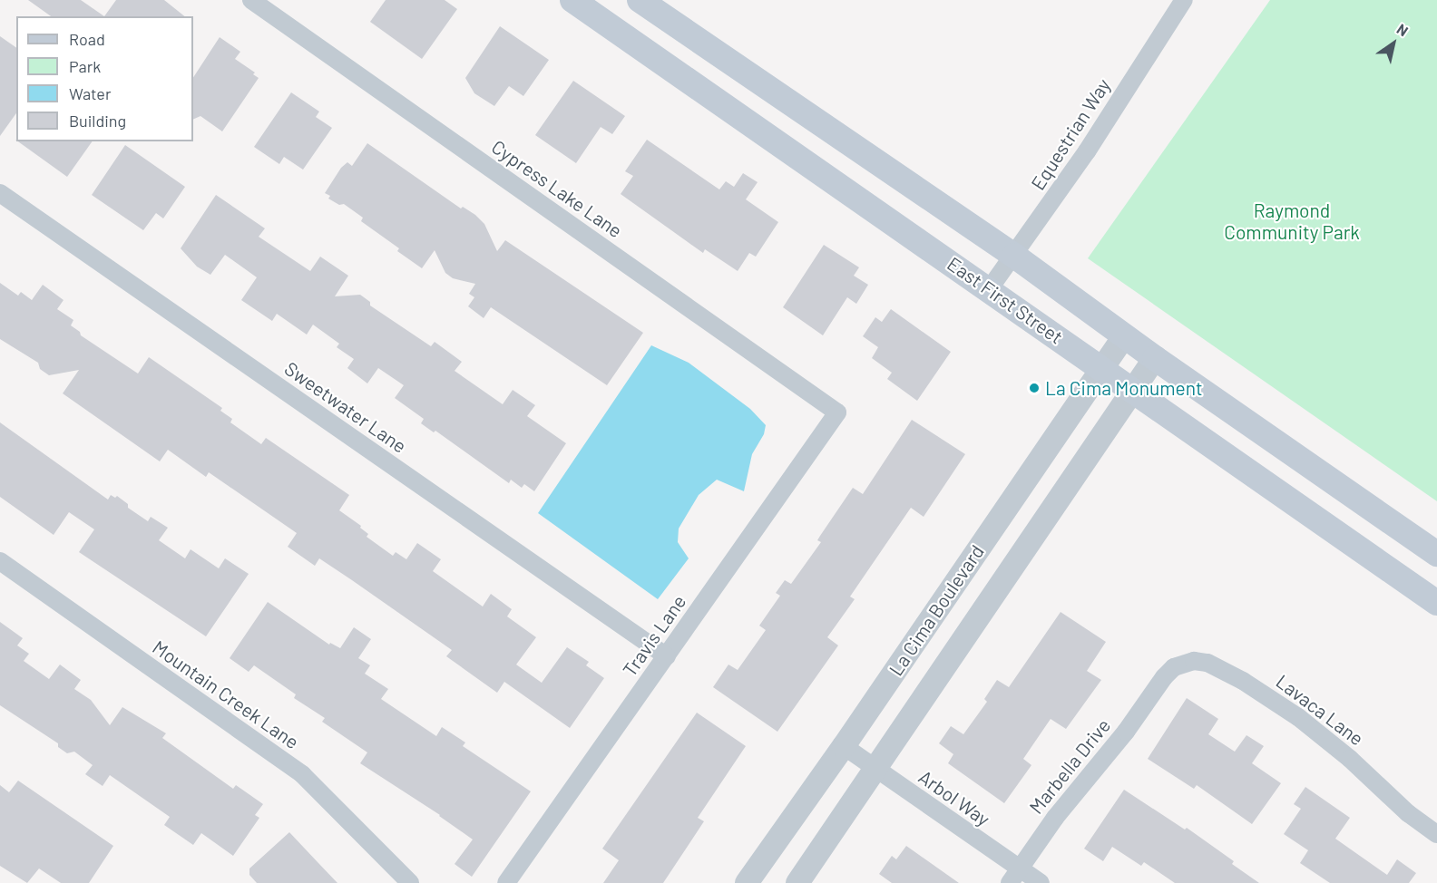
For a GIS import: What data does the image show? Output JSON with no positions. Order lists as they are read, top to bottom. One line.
{"streets":{"main road":["East First Street"],"street":["Equestrian Way","Cypress Lake Lane","Sweetwater Lane","La Cima Boulevard","Travis Lane","Mountain Creek Lane","Lavaca Lane","Marbella Drive","Arbol Way"]},"crossings":[["Equestrian Way","East First Street"],["Cypress Lake Lane","Travis Lane"],["East First Street","La Cima Boulevard"],["Sweetwater Lane","Travis Lane"],["La Cima Boulevard","Arbol Way"],["Lavaca Lane","Marbella Drive"],["Marbella Drive","Arbol Way"]],"parks":["Raymond Community Park"],"places":["La Cima Monument"],"legend":["Road","Park","Water","Building"],"north":"top right"}
